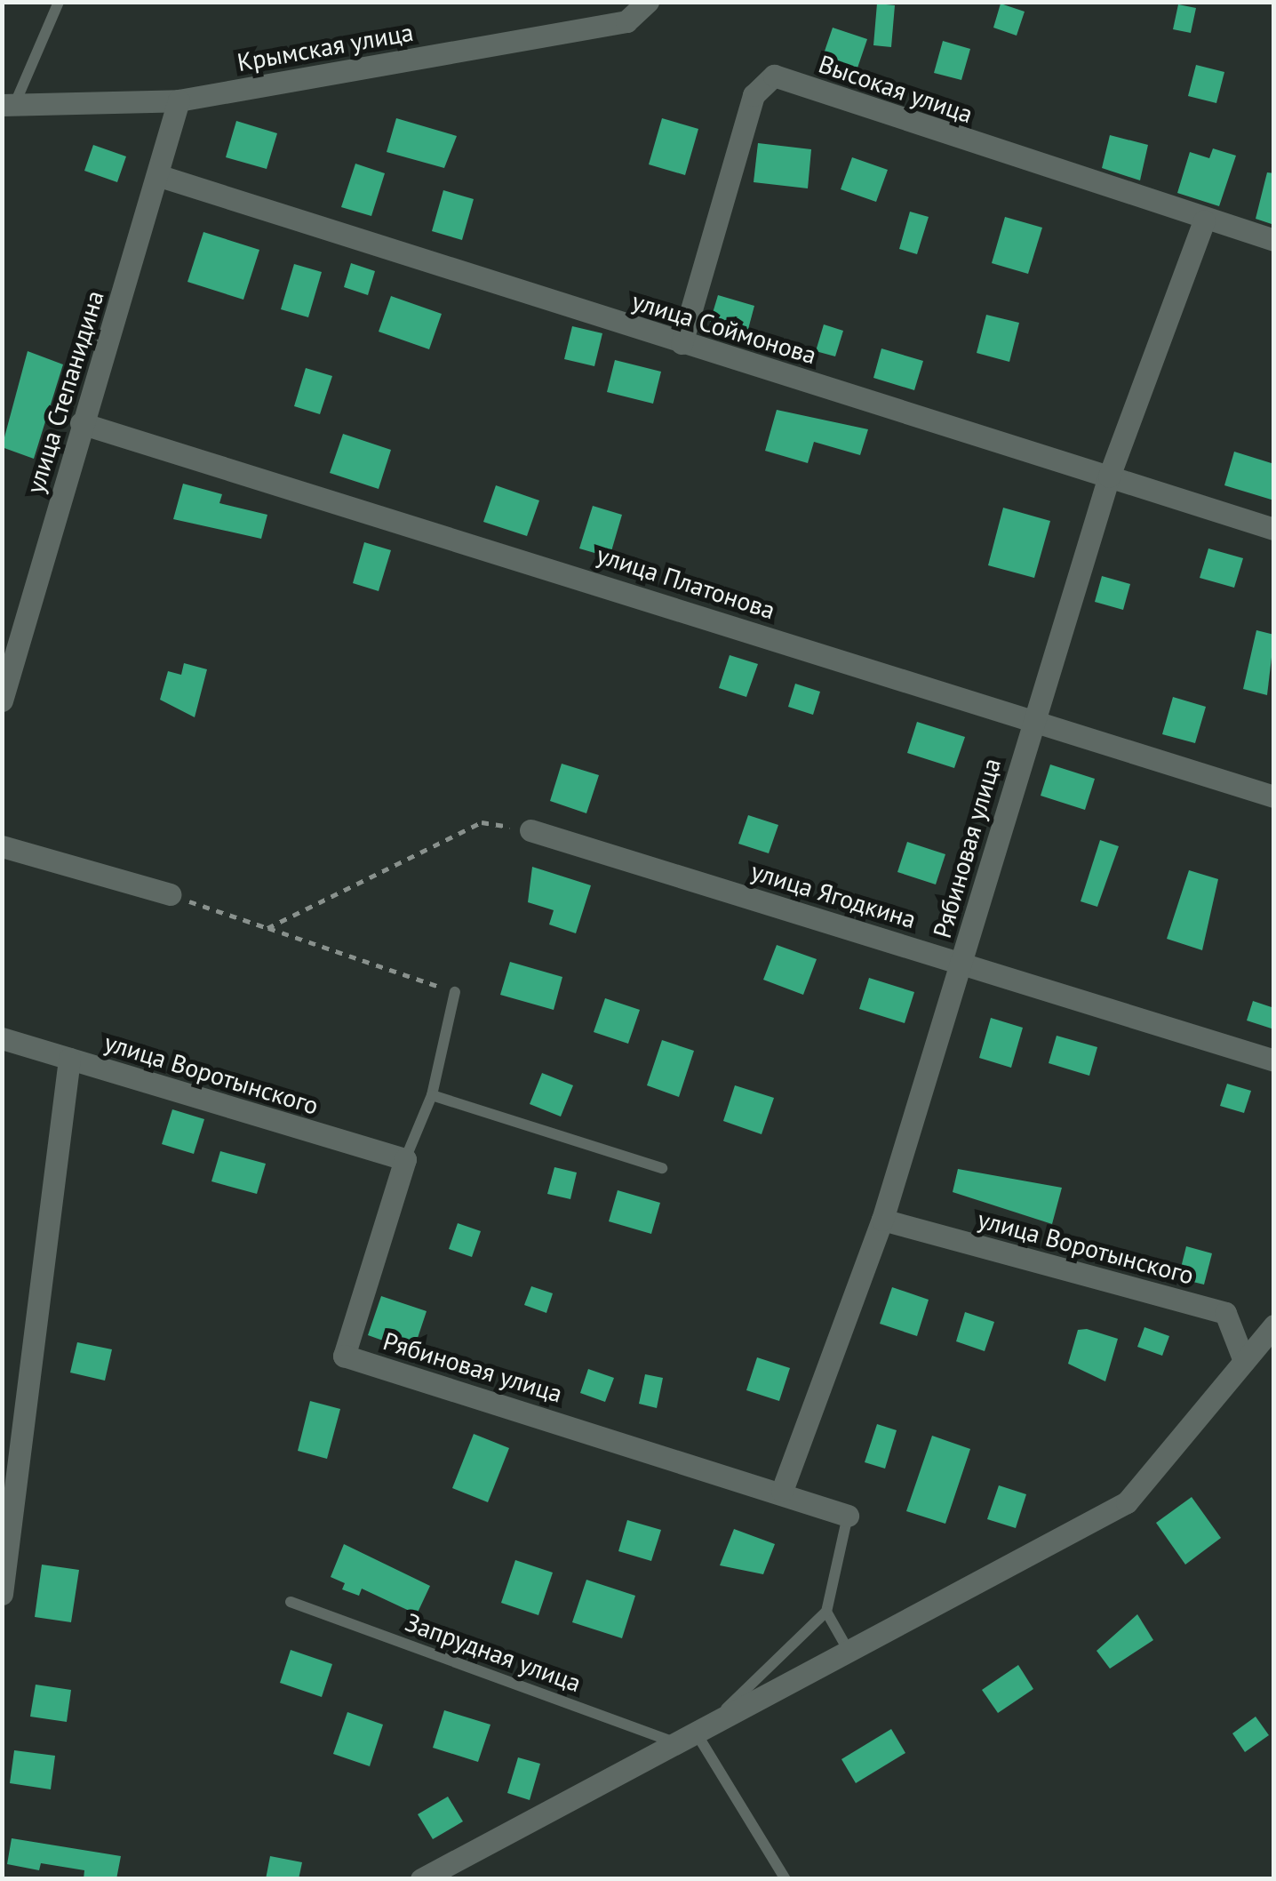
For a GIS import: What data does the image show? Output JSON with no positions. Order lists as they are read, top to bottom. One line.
{"streets":{"street":["Крымская улица","Высокая улица","улица Соймонова","улица Степанидина","улица Платонова","Рябиновая улица","улица Ягодкина","улица Воротынского"],"lane":["Запрудная улица"]},"crossings":[["Крымская улица","улица Степанидина"],["Высокая улица","улица Соймонова"],["Высокая улица","Рябиновая улица"],["улица Соймонова","улица Степанидина"],["улица Соймонова","Рябиновая улица"],["улица Степанидина","улица Платонова"],["улица Платонова","Рябиновая улица"],["Рябиновая улица","улица Ягодкина"],["Рябиновая улица","улица Воротынского"]]}
